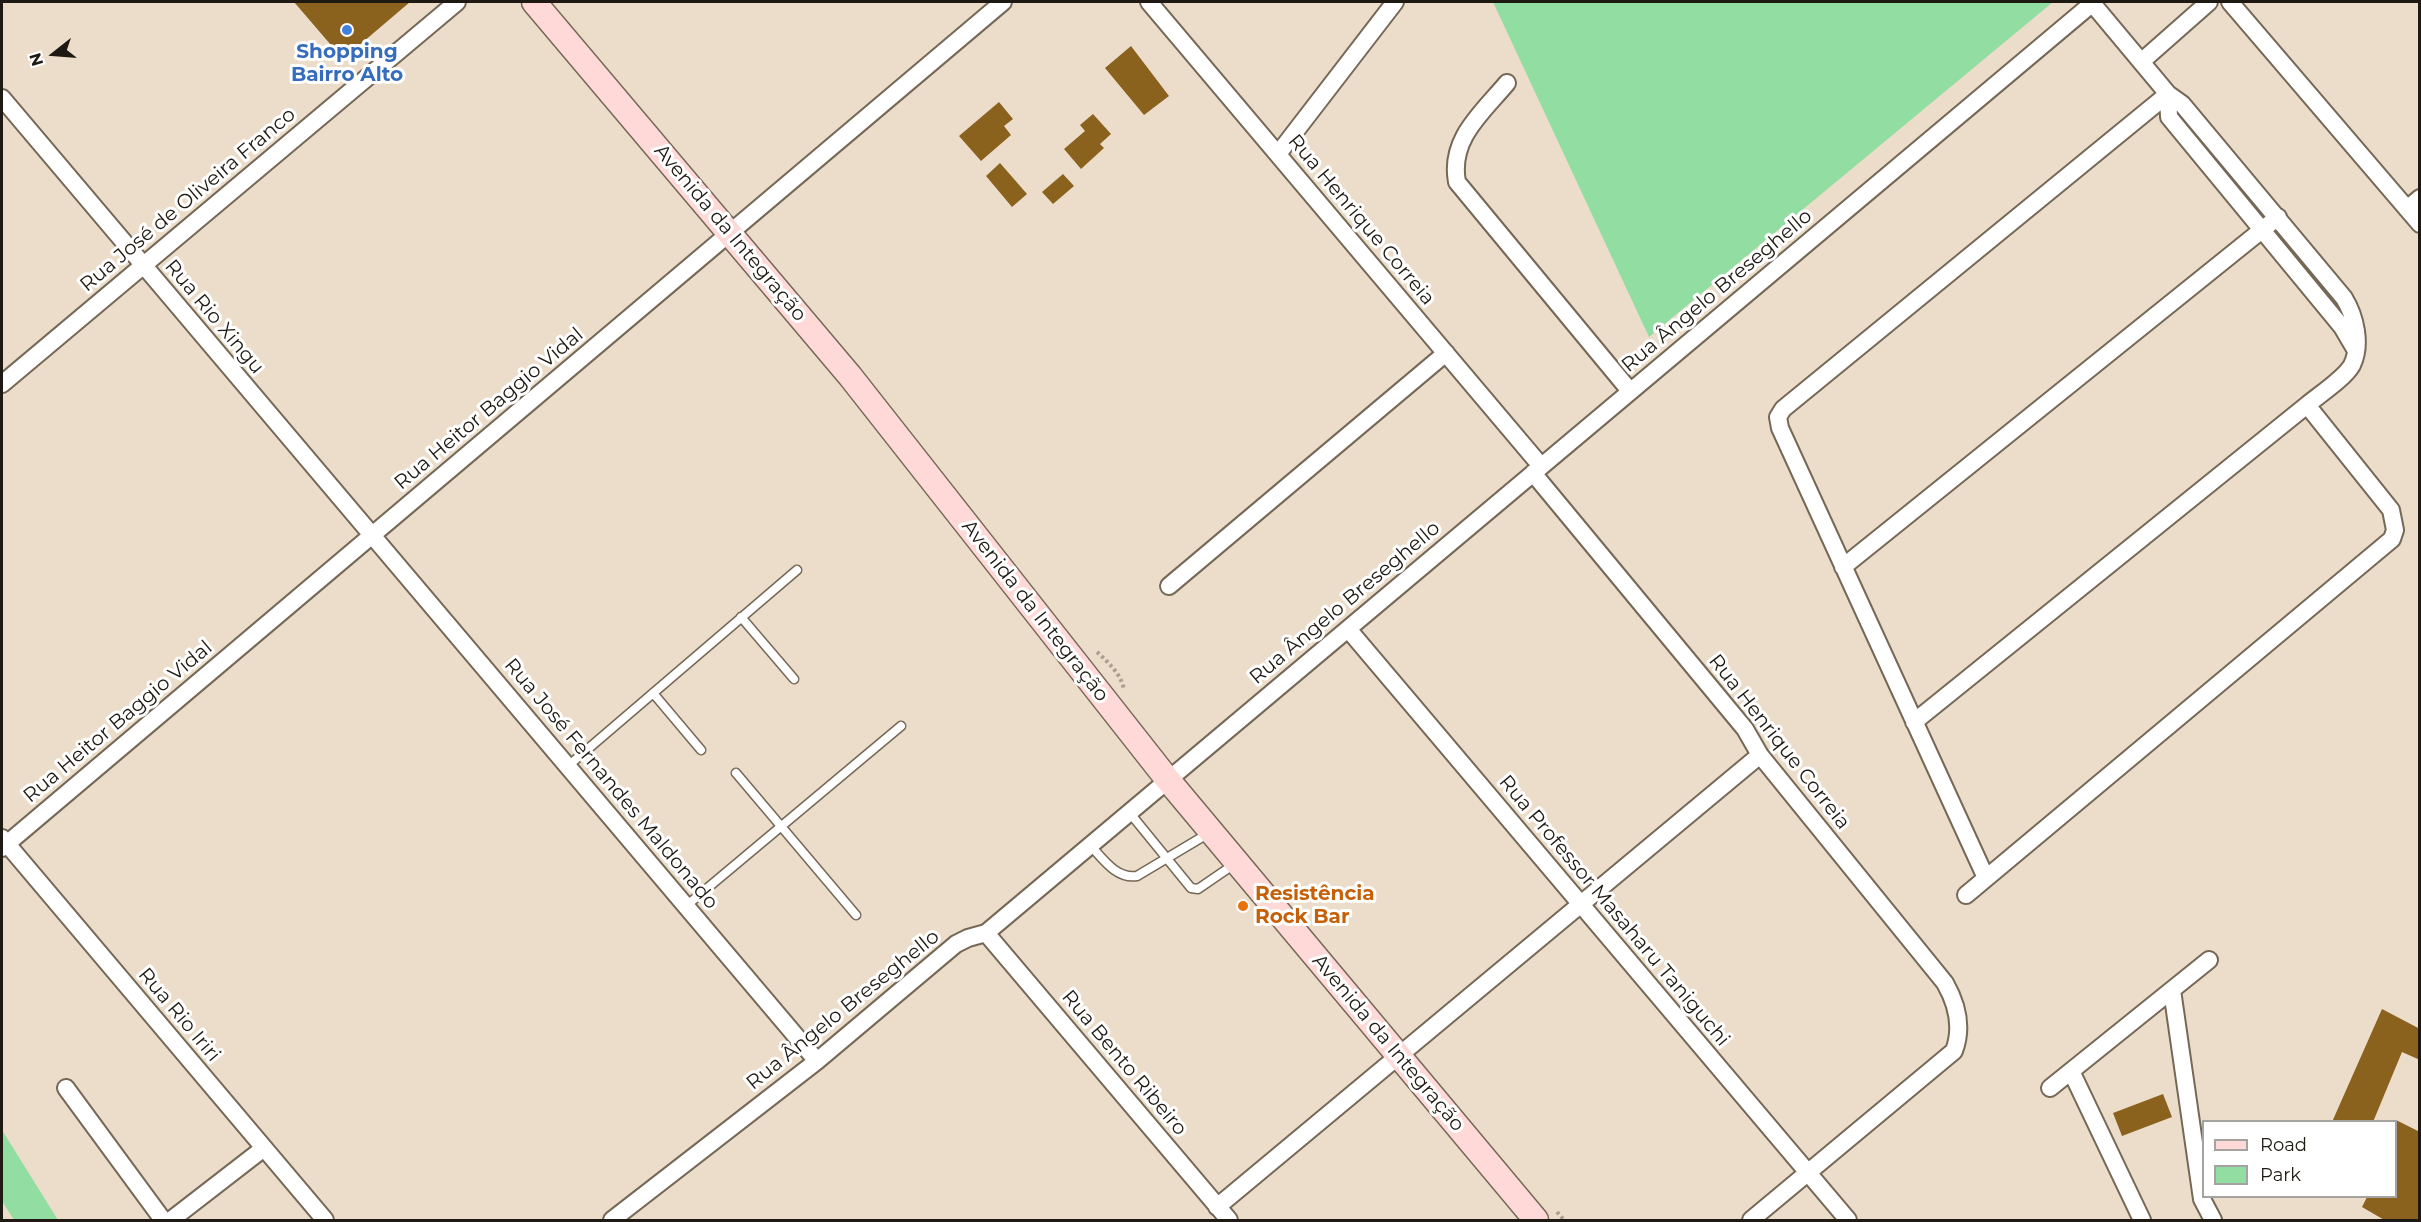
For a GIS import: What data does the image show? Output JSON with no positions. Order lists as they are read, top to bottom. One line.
{"streets":{"main road":["Avenida da Integração"],"street":["Rua José de Oliveira Franco","Rua Henrique Correia","Rua Ângelo Breseghello","Rua Rio Xingu","Rua Heitor Baggio Vidal","Rua José Fernandes Maldonado","Rua Professor Masaharu Taniguchi","Rua Rio Iriri","Rua Bento Ribeiro"]},"crossings":[["Rua José de Oliveira Franco","Rua Rio Xingu"],["Rua Henrique Correia","Rua Ângelo Breseghello"],["Rua Henrique Correia","Rua Professor Masaharu Taniguchi"],["Avenida da Integração","Rua Ângelo Breseghello"],["Avenida da Integração","Rua Heitor Baggio Vidal"],["Rua Ângelo Breseghello","Rua José Fernandes Maldonado"],["Rua Ângelo Breseghello","Rua Professor Masaharu Taniguchi"],["Rua Ângelo Breseghello","Rua Bento Ribeiro"],["Rua Rio Xingu","Rua Heitor Baggio Vidal"],["Rua Rio Xingu","Rua José Fernandes Maldonado"],["Rua Heitor Baggio Vidal","Rua José Fernandes Maldonado"],["Rua Heitor Baggio Vidal","Rua Rio Iriri"]],"places":["Shopping Bairro Alto","Resistência Rock Bar"],"legend":["Road","Park"],"north":"left"}
